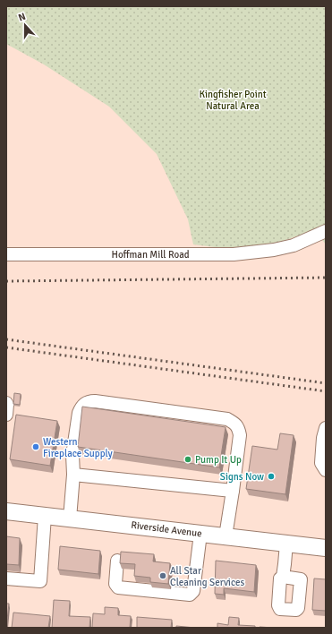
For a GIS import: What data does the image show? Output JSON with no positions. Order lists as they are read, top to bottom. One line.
{"streets":{"main road":["Riverside Avenue"],"street":["Hoffman Mill Road"]},"parks":["Kingfisher Point Natural Area"],"places":["Western Fireplace Supply","Pump It Up","Signs Now","All Star Cleaning Services"],"north":"top"}
